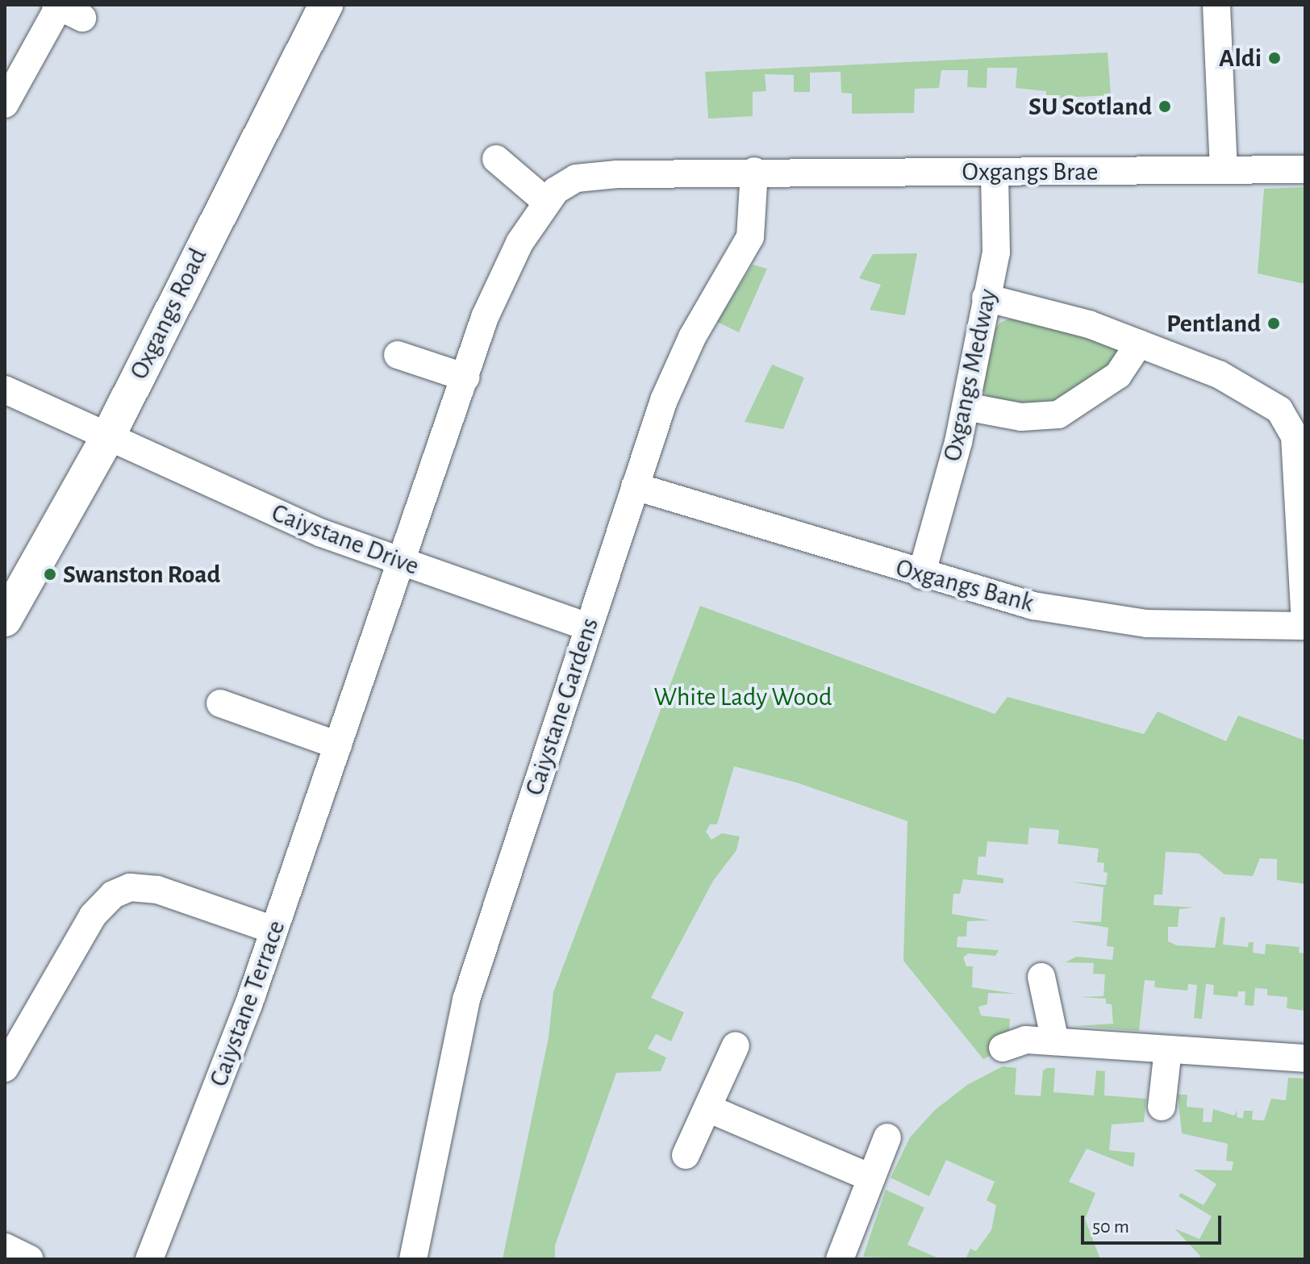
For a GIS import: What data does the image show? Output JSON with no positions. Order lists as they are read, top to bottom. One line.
{"streets":{"main road":["Oxgangs Road"],"street":["Oxgangs Brae","Oxgangs Medway","Caiystane Drive","Oxgangs Bank","Caiystane Gardens","Caiystane Terrace"]},"crossings":[["Oxgangs Brae","Oxgangs Medway"],["Oxgangs Brae","Caiystane Gardens"],["Oxgangs Brae","Caiystane Terrace"],["Oxgangs Road","Caiystane Drive"],["Oxgangs Medway","Oxgangs Bank"],["Caiystane Drive","Caiystane Gardens"],["Caiystane Drive","Caiystane Terrace"],["Oxgangs Bank","Caiystane Gardens"],["Caiystane Gardens","Caiystane Terrace"]],"parks":["White Lady Wood"],"places":["Aldi","SU Scotland","Pentland","Swanston Road"],"scale_bar":"50 m"}
